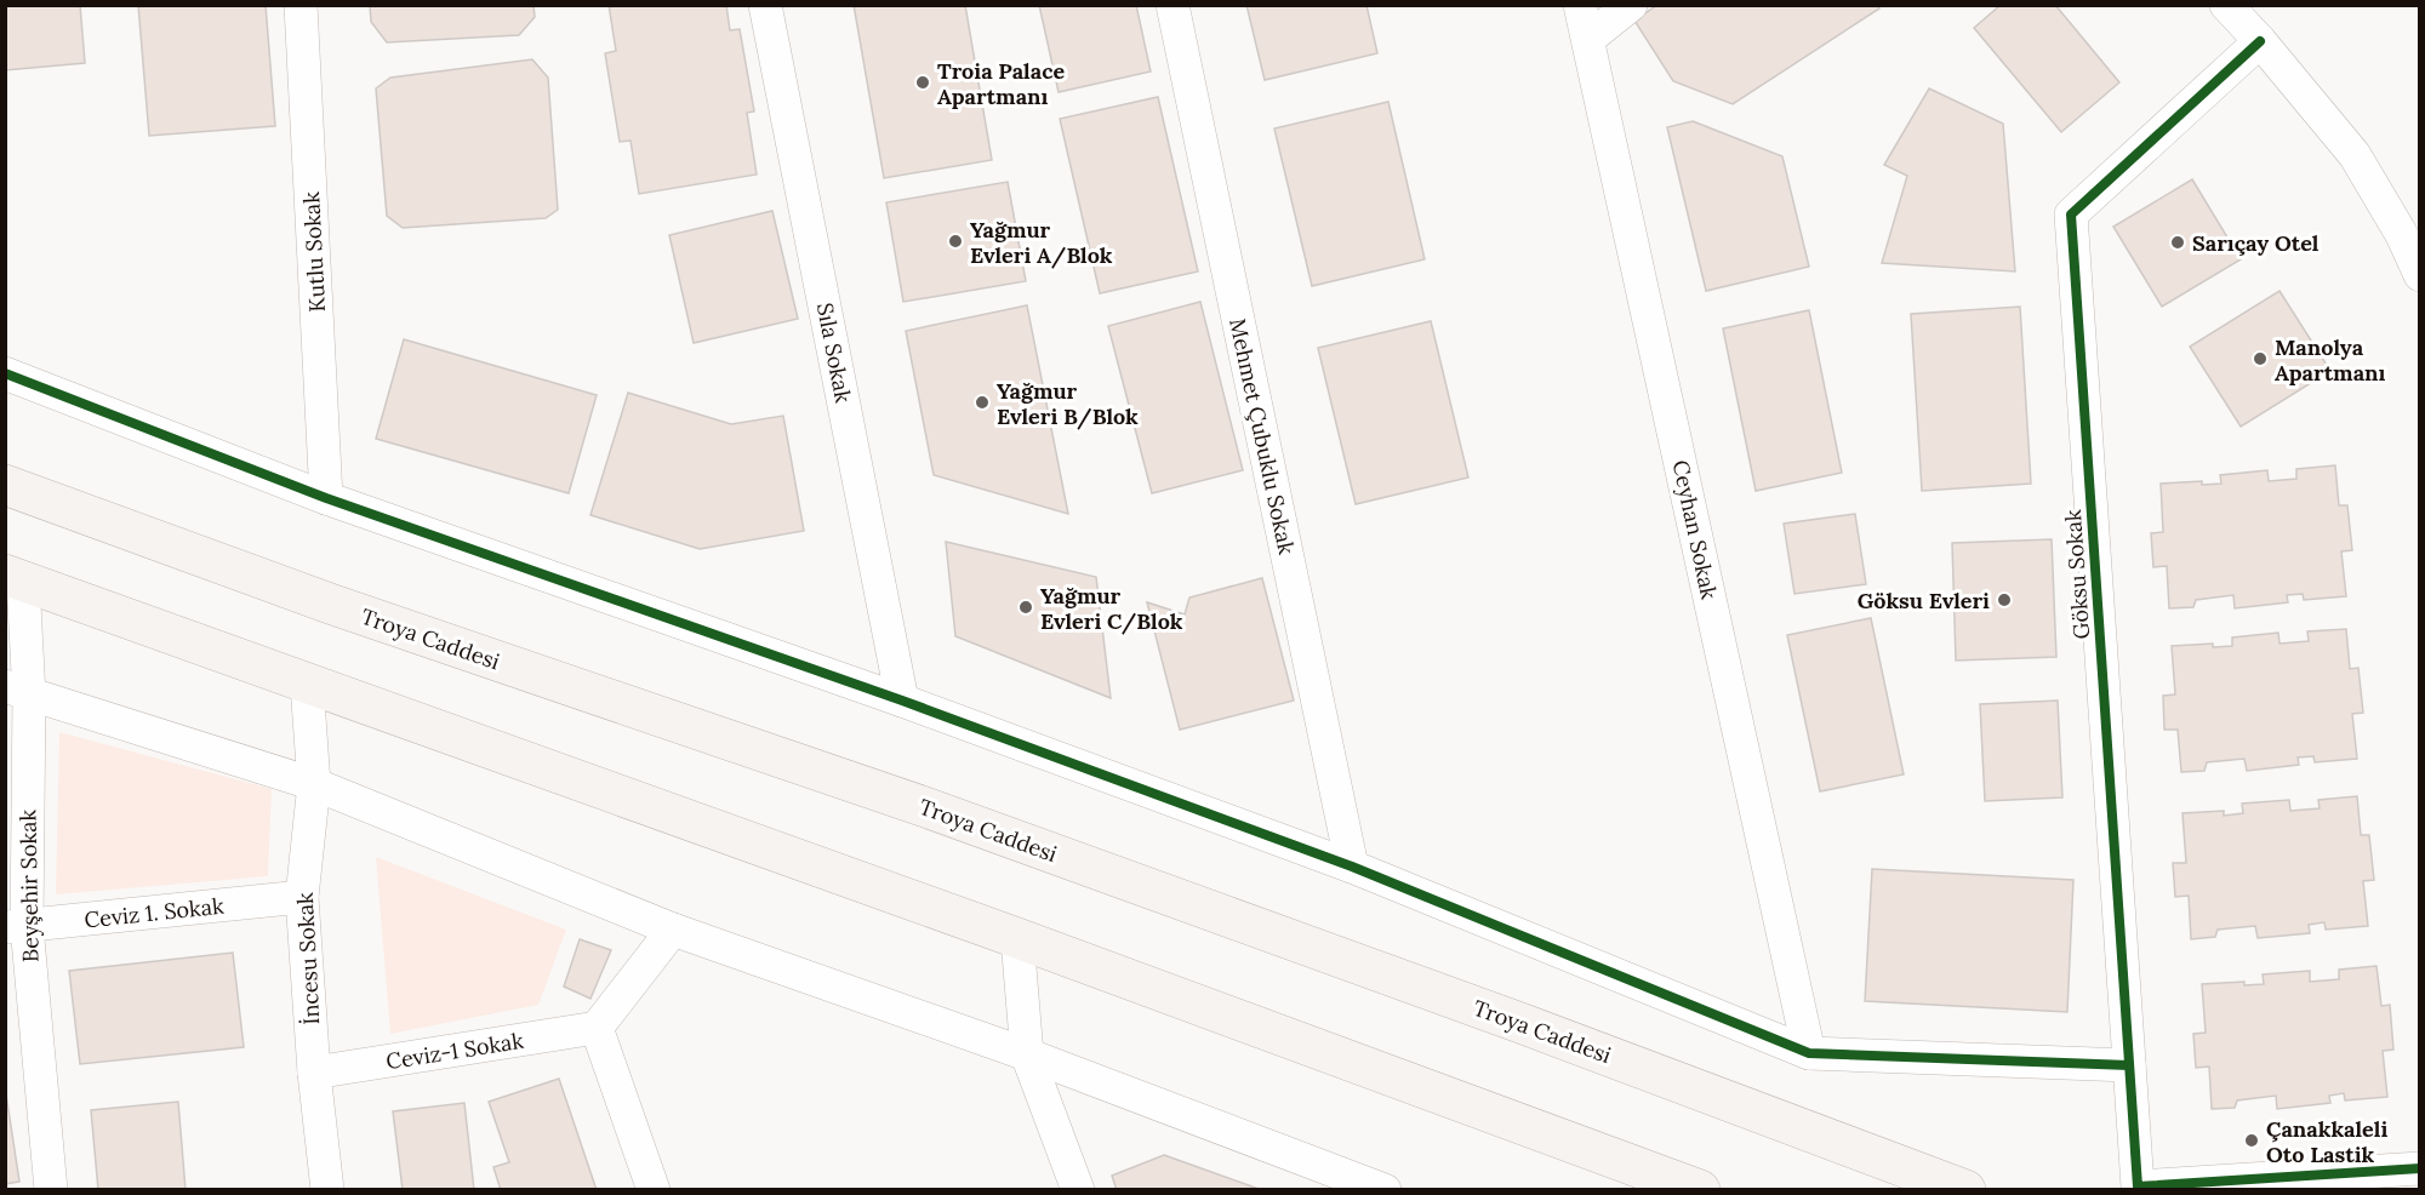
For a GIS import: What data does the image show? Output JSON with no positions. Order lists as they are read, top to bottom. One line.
{"streets":{"main road":["Troya Caddesi"],"street":["Kutlu Sokak","Sıla Sokak","Mehmet Çubuklu Sokak","Ceyhan Sokak","Göksu Sokak","Beyşehir Sokak","Ceviz 1. Sokak","İncesu Sokak","Ceviz-1 Sokak"]},"crossings":[["Beyşehir Sokak","Ceviz 1. Sokak"],["Ceviz 1. Sokak","İncesu Sokak"],["İncesu Sokak","Ceviz-1 Sokak"]],"places":["Troia Palace Apartmanı","Yağmur Evleri A/Blok","Sarıçay Otel","Manolya Apartmanı","Yağmur Evleri B/Blok","Göksu Evleri","Yağmur Evleri C/Blok","Çanakkaleli Oto Lastik"]}
